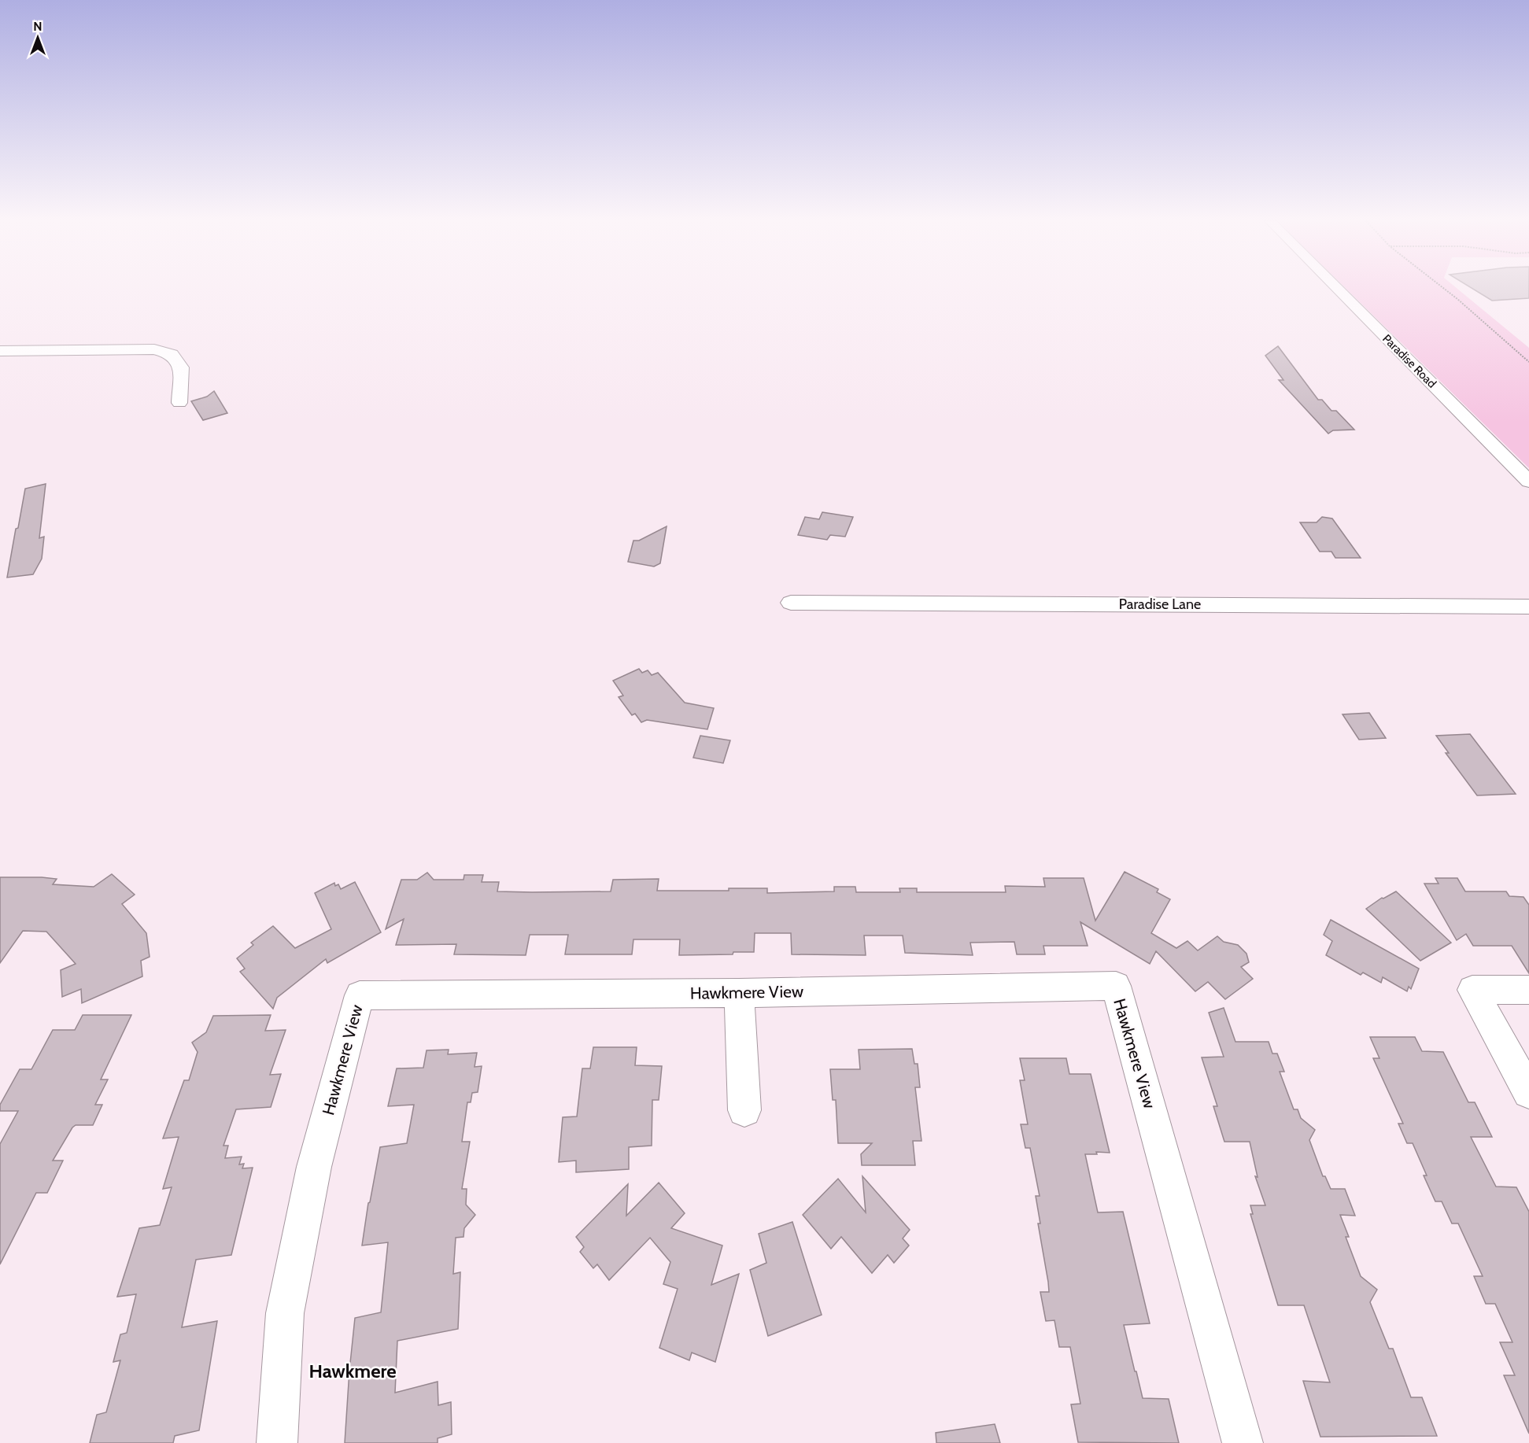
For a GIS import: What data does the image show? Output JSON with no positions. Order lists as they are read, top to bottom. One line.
{"streets":{"street":["Paradise Road","Paradise Lane","Hawkmere View"]},"districts":["Hawkmere"],"north":"top"}
